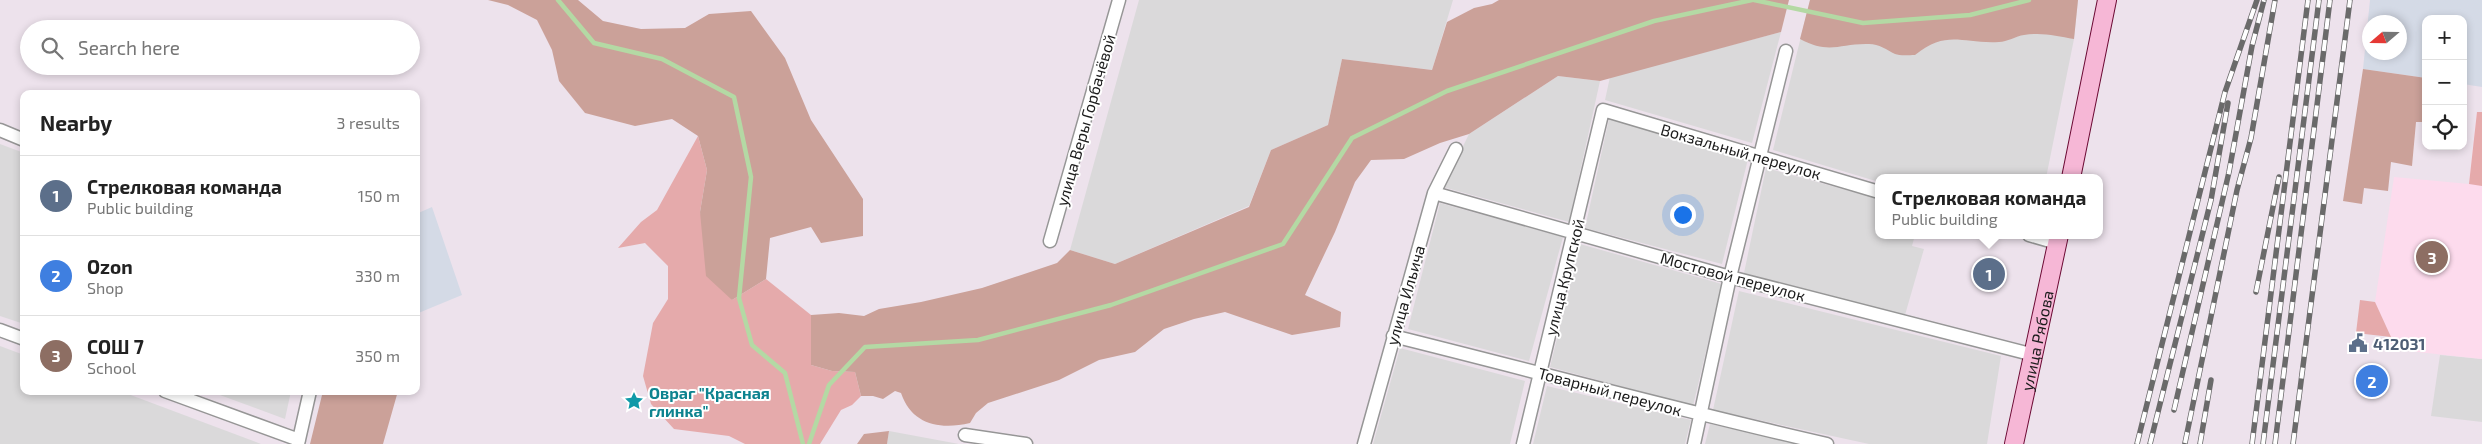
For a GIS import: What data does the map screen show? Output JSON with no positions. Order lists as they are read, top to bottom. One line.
{"streets":{"street":["улица Веры Горбачёвой","Вокзальный переулок","Мостовой переулок","улица Крупской","улица Ильича","улица Рябова","Товарный переулок"]},"crossings":[["Вокзальный переулок","улица Крупской"],["Мостовой переулок","улица Крупской"],["Мостовой переулок","улица Ильича"],["Мостовой переулок","улица Рябова"],["улица Крупской","Товарный переулок"],["улица Ильича","Товарный переулок"]],"places":{"public building":["412031"],"place":["Овраг \"Красная глинка\""]},"north":"left","page":{"map_buttons":["+","−"],"search":"Search here","heading":["Nearby","3 results"],"list":[{"mark":"1","name":"Стрелковая команда","note":"Public building","value":"150 m"},{"mark":"2","name":"Ozon","note":"Shop","value":"330 m"},{"mark":"3","name":"СОШ 7","note":"School","value":"350 m"}],"popup":["Стрелковая команда","Public building"],"pins":["3","1","2"]}}
